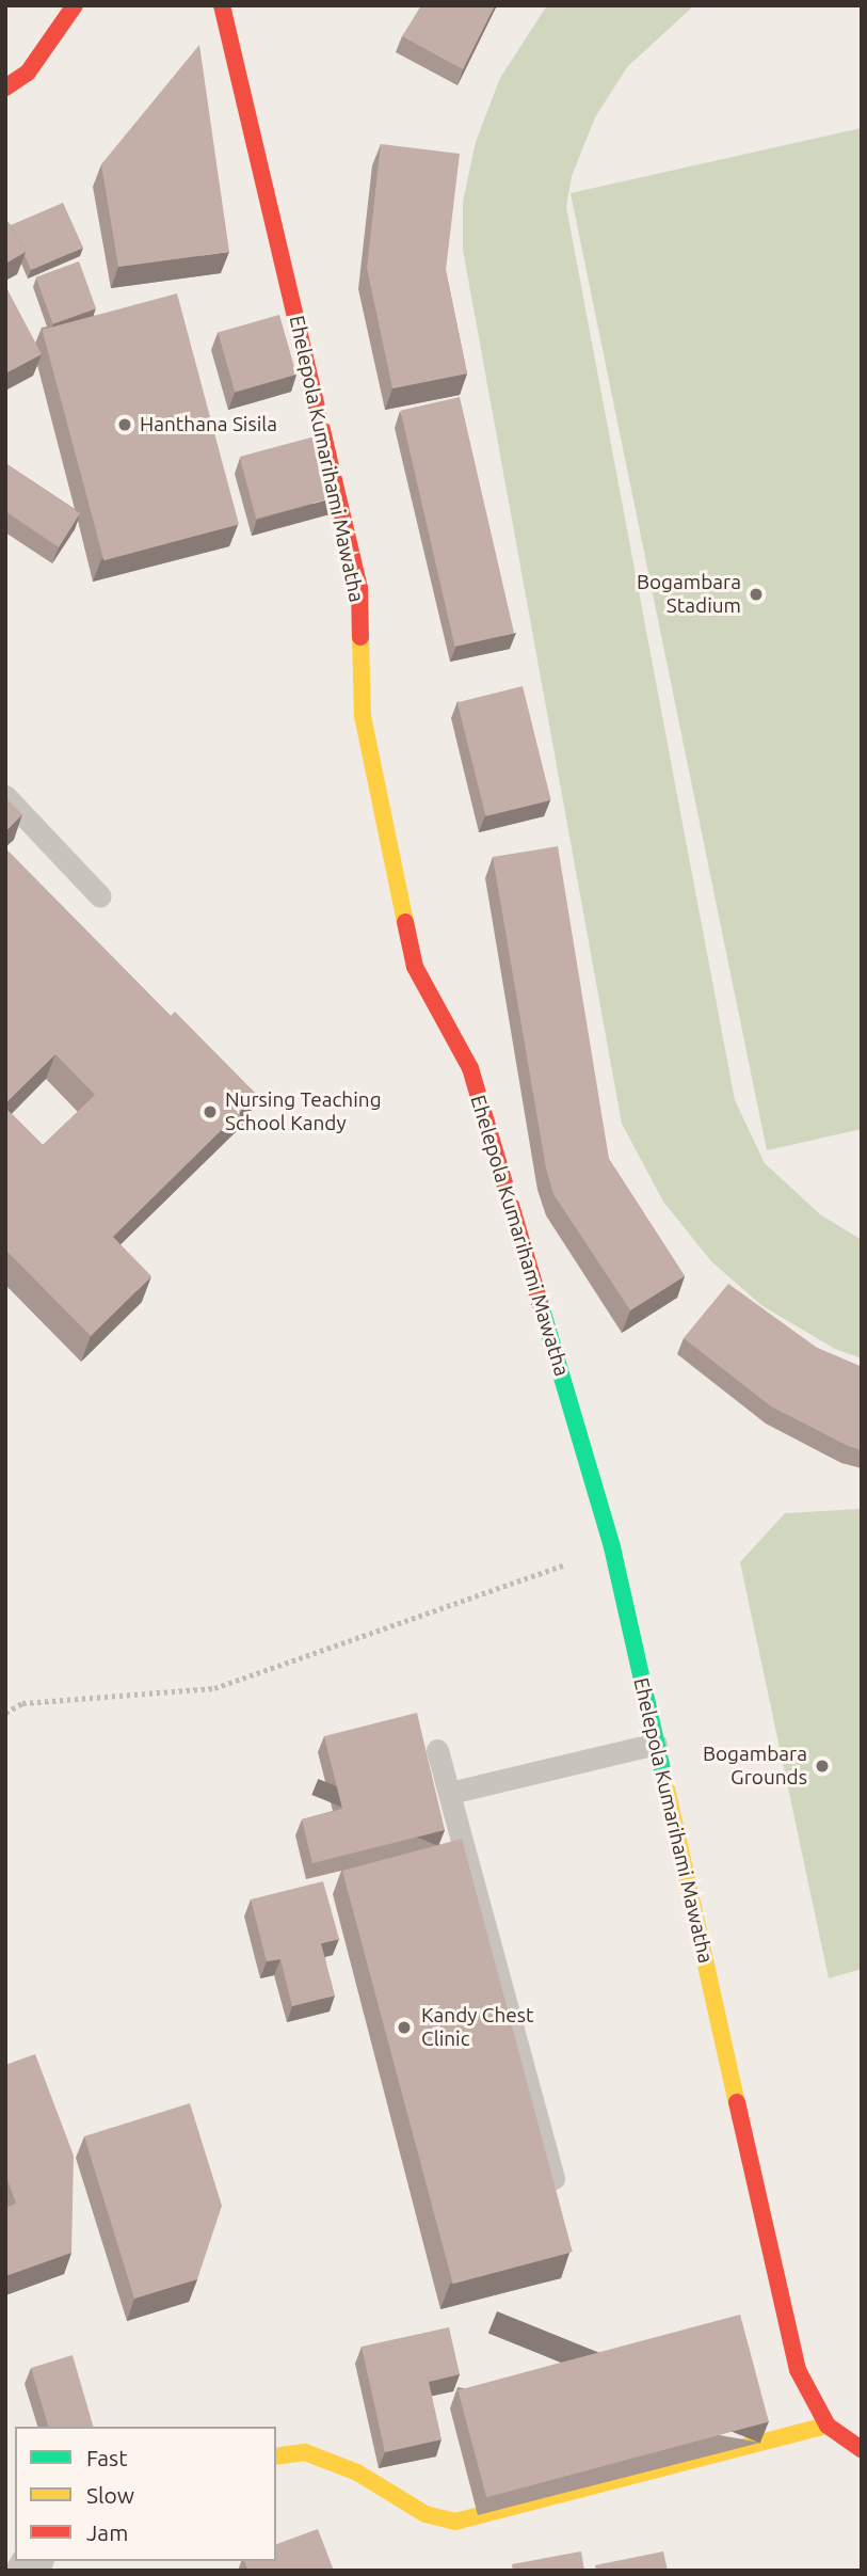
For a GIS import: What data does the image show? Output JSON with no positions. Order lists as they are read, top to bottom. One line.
{"streets":{"street":["Ehelepola Kumarihami Mawatha"]},"places":["Hanthana Sisila","Bogambara Stadium","Nursing Teaching School Kandy","Bogambara Grounds","Kandy Chest Clinic"],"legend":["Fast","Slow","Jam"]}
